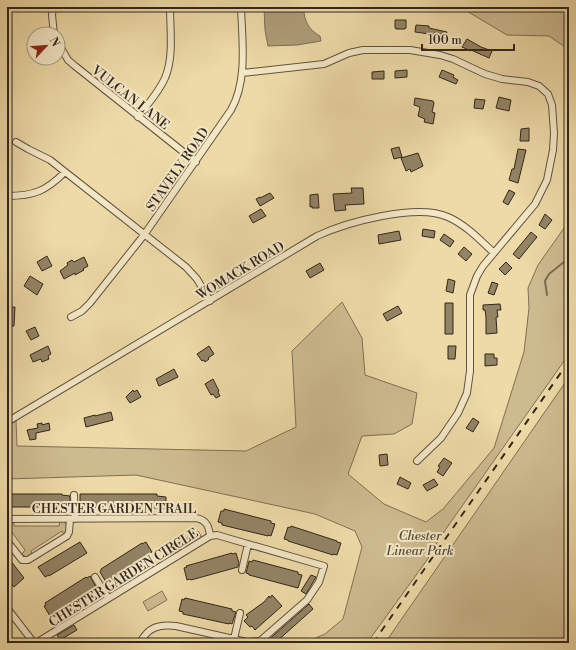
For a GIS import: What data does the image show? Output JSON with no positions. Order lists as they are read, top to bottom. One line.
{"streets":{"street":["VULCAN LANE","STAVELY ROAD","WOMACK ROAD","CHESTER GARDEN TRAIL","CHESTER GARDEN CIRCLE"]},"crossings":[["VULCAN LANE","STAVELY ROAD"],["CHESTER GARDEN TRAIL","CHESTER GARDEN CIRCLE"]],"parks":["Chester Linear Park"],"scale_bar":"100 m","north":"top right"}
